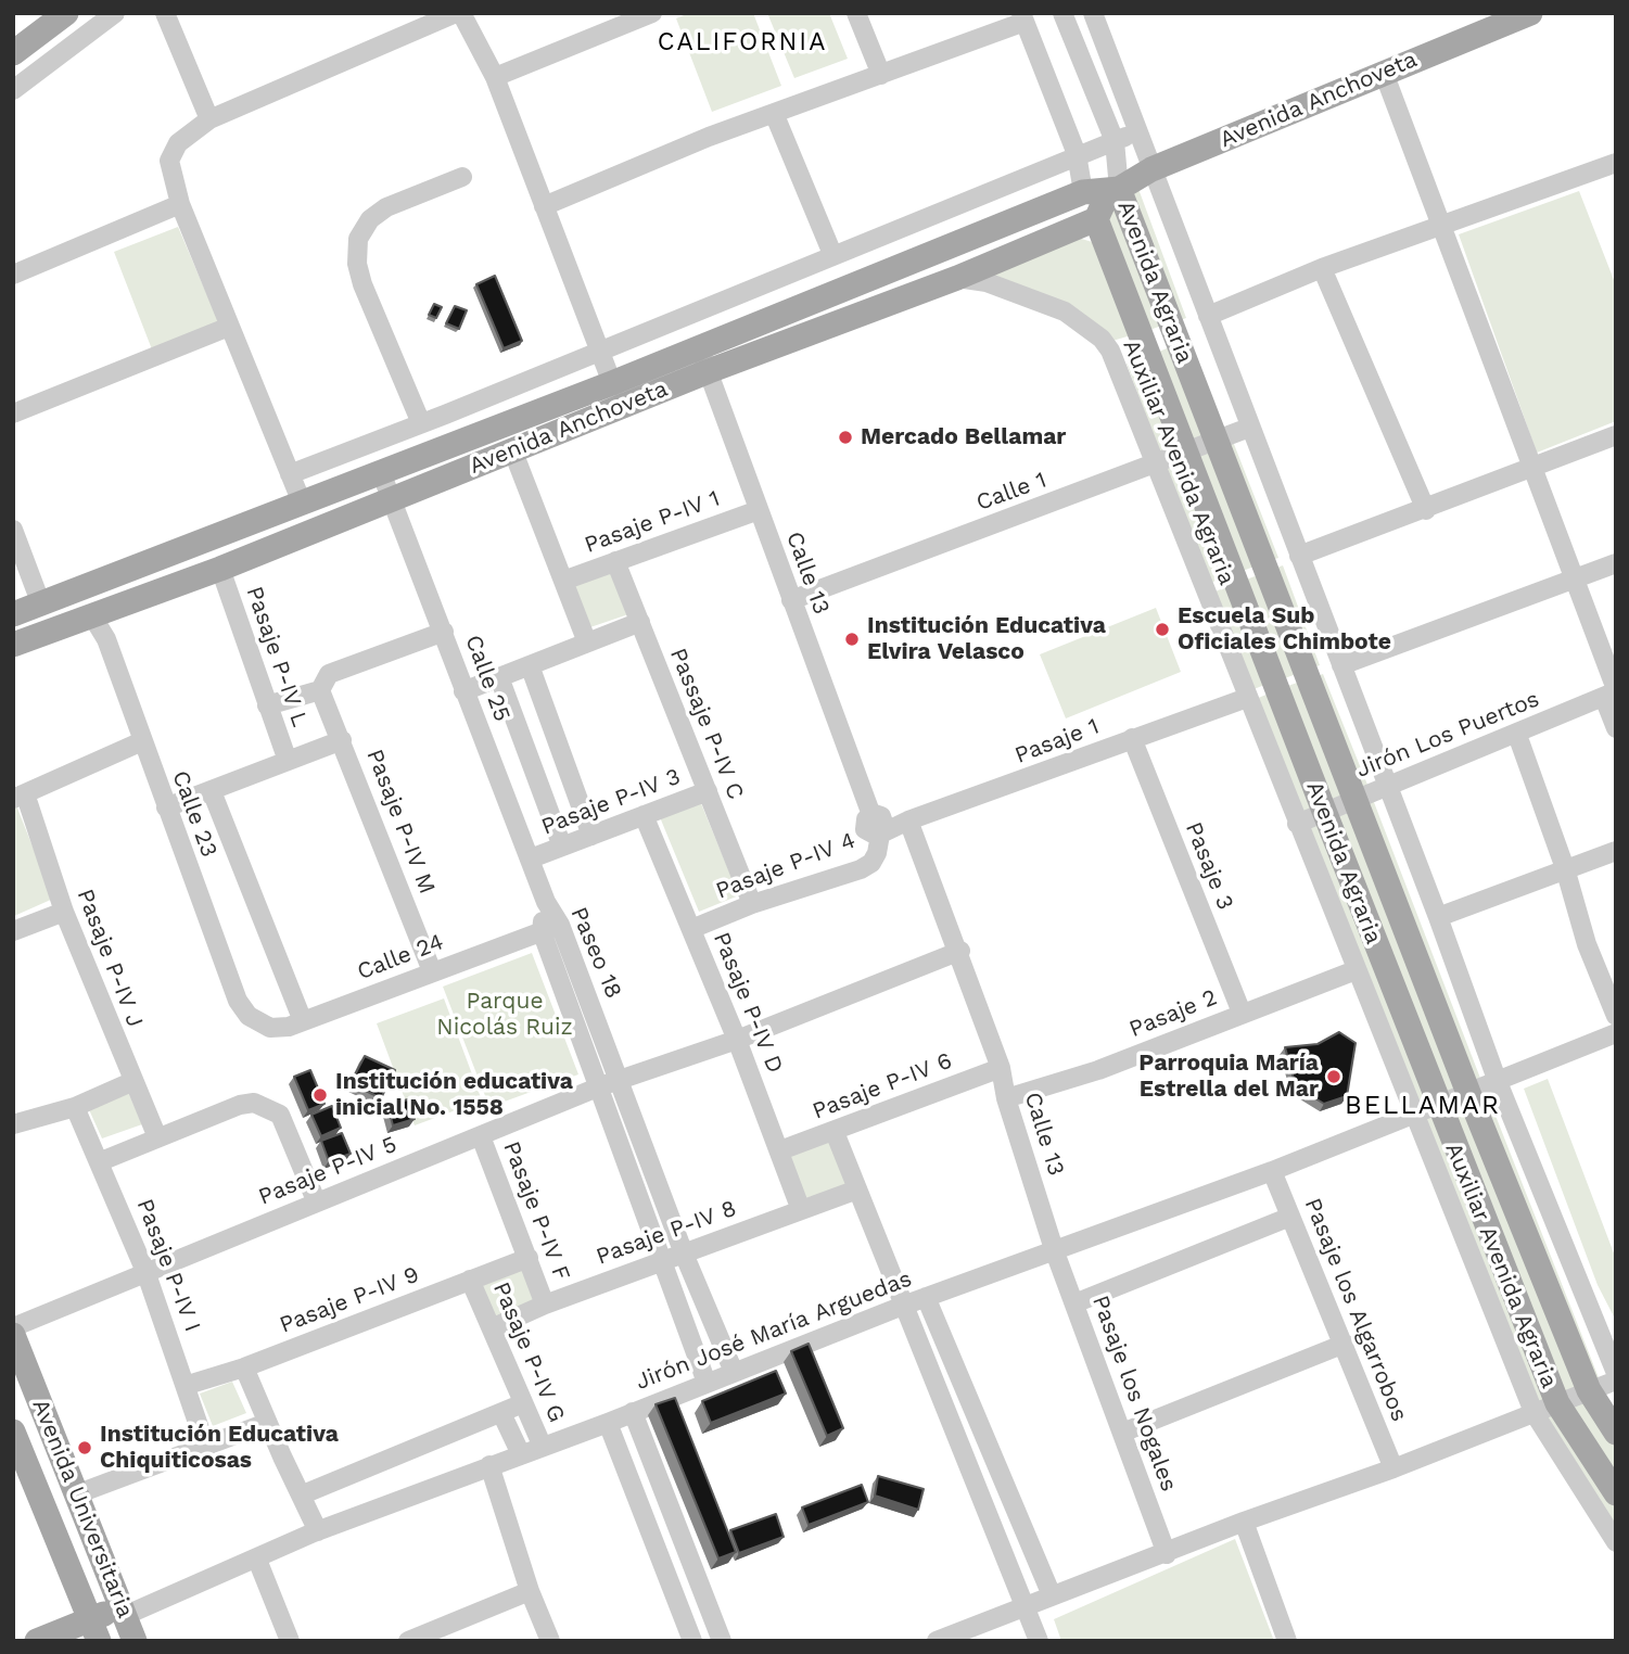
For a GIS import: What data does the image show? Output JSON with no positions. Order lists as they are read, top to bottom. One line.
{"streets":{"main road":["Avenida Anchoveta","Avenida Agraria","Avenida Universitaria"],"street":["Auxiliar Avenida Agraria","Calle 1","Pasaje P-IV 1","Calle 13","Pasaje P-IV L","Calle 25","Passaje P-IV C","Jirón Los Puertos","Pasaje 1","Pasaje P-IV 3","Calle 23","Pasaje P-IV M","Pasaje P-IV 4","Pasaje 3","Paseo 18","Calle 24","Pasaje P-IV J","Pasaje P-IV D","Pasaje 2","Pasaje P-IV 6","Pasaje P-IV 5","Pasaje P-IV F","Pasaje P-IV 8","Pasaje P-IV I","Pasaje P-IV 9","Pasaje los Algarrobos","Jirón José María Arguedas","Pasaje P-IV G","Pasaje los Nogales"]},"crossings":[["Avenida Anchoveta","Avenida Agraria"],["Avenida Anchoveta","Auxiliar Avenida Agraria"],["Avenida Anchoveta","Calle 13"],["Avenida Anchoveta","Pasaje P-IV L"],["Avenida Anchoveta","Calle 25"],["Avenida Anchoveta","Calle 23"],["Avenida Agraria","Calle 1"],["Avenida Agraria","Jirón Los Puertos"],["Avenida Agraria","Jirón José María Arguedas"],["Auxiliar Avenida Agraria","Calle 1"],["Auxiliar Avenida Agraria","Jirón Los Puertos"],["Auxiliar Avenida Agraria","Pasaje 1"],["Auxiliar Avenida Agraria","Pasaje 2"],["Auxiliar Avenida Agraria","Jirón José María Arguedas"],["Calle 1","Calle 13"],["Pasaje P-IV 1","Calle 13"],["Pasaje P-IV 1","Passaje P-IV C"],["Calle 13","Pasaje 1"],["Calle 13","Pasaje P-IV 4"],["Calle 13","Pasaje 2"],["Calle 13","Pasaje P-IV 6"],["Calle 13","Pasaje P-IV 5"],["Calle 13","Jirón José María Arguedas"],["Calle 13","Pasaje los Nogales"],["Calle 25","Pasaje P-IV 3"],["Calle 25","Paseo 18"],["Passaje P-IV C","Pasaje P-IV 3"],["Passaje P-IV C","Pasaje P-IV 4"],["Pasaje 1","Pasaje P-IV 4"],["Pasaje 1","Pasaje 3"],["Pasaje P-IV 3","Pasaje P-IV D"],["Calle 23","Calle 24"],["Pasaje P-IV M","Calle 24"],["Pasaje P-IV 4","Pasaje P-IV D"],["Pasaje 3","Pasaje 2"],["Paseo 18","Calle 24"],["Paseo 18","Pasaje P-IV 5"],["Paseo 18","Pasaje P-IV 8"],["Paseo 18","Jirón José María Arguedas"],["Pasaje P-IV D","Pasaje P-IV 6"],["Pasaje P-IV D","Pasaje P-IV 5"],["Pasaje P-IV D","Pasaje P-IV 8"],["Pasaje P-IV 5","Pasaje P-IV F"],["Pasaje P-IV 5","Pasaje P-IV I"],["Pasaje P-IV F","Pasaje P-IV 8"],["Pasaje P-IV F","Pasaje P-IV 9"],["Pasaje P-IV 8","Pasaje P-IV G"],["Pasaje P-IV I","Pasaje P-IV 9"],["Pasaje P-IV 9","Pasaje P-IV G"],["Pasaje los Algarrobos","Jirón José María Arguedas"],["Jirón José María Arguedas","Pasaje P-IV G"],["Jirón José María Arguedas","Pasaje los Nogales"],["Jirón José María Arguedas","Avenida Universitaria"]],"districts":["CALIFORNIA","BELLAMAR"],"parks":["Parque Nicolás Ruiz"],"places":["Mercado Bellamar","Escuela Sub Oficiales Chimbote","Institución Educativa Elvira Velasco","Parroquia María Estrella del Mar","Institución educativa inicial No. 1558","Institución Educativa Chiquiticosas"]}
